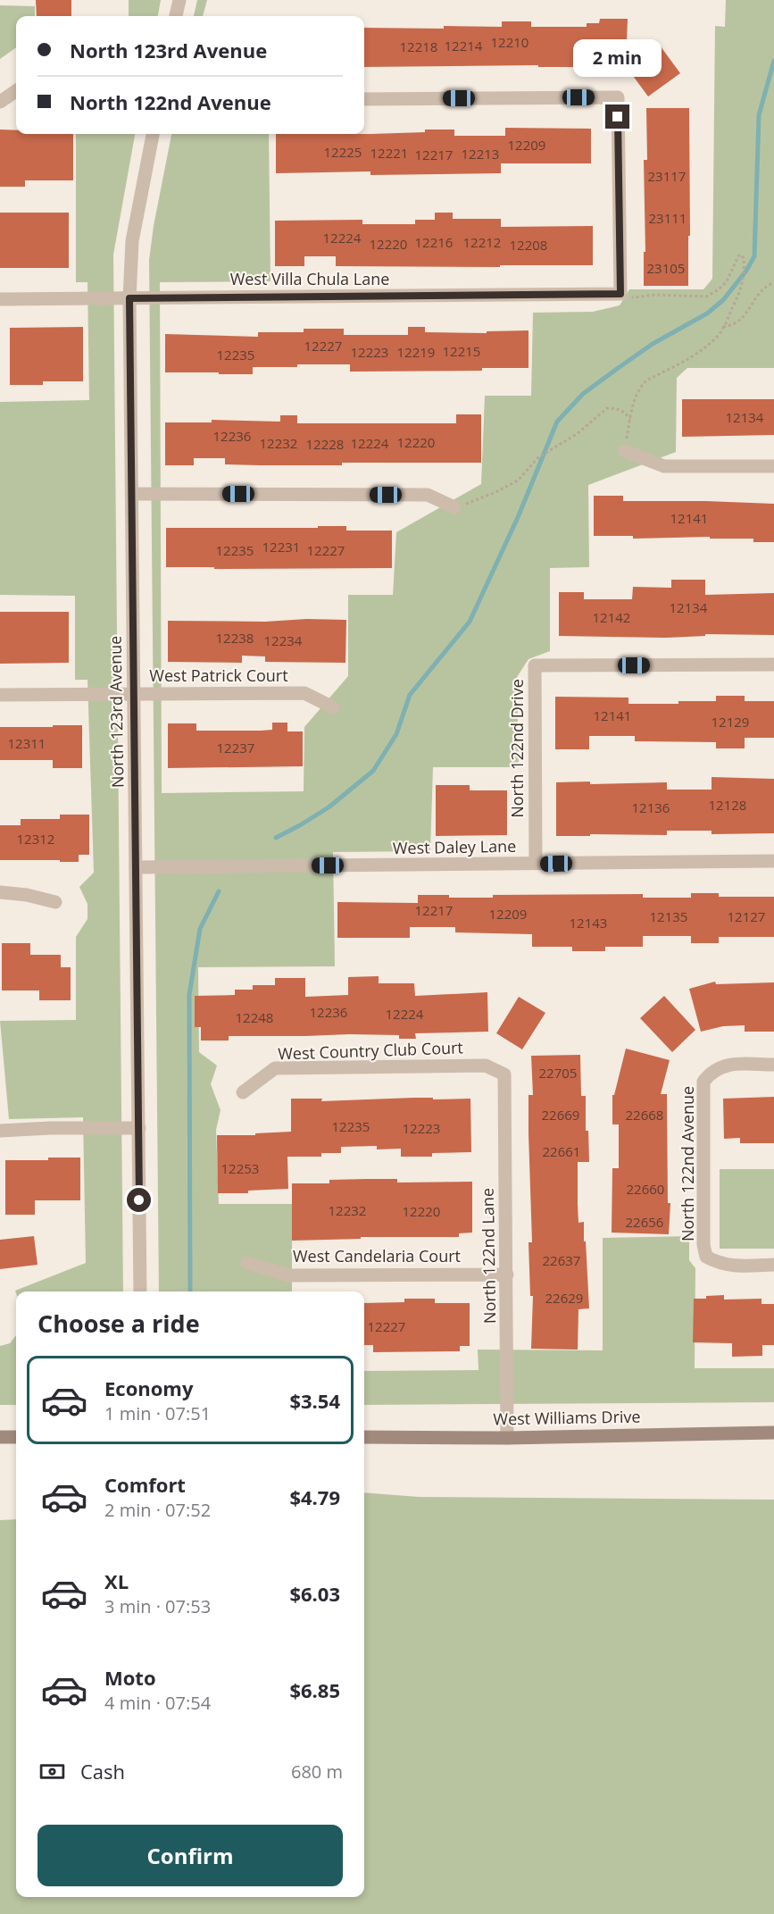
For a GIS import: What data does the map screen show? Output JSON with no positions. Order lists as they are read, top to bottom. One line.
{"streets":{"main road":["West Williams Drive"],"street":["West Villa Chula Lane","West Patrick Court","North 123rd Avenue","North 122nd Drive","West Daley Lane","West Country Club Court","North 122nd Avenue","North 122nd Lane","West Candelaria Court"]},"crossings":[["West Villa Chula Lane","North 123rd Avenue"],["West Patrick Court","North 123rd Avenue"],["North 123rd Avenue","West Daley Lane"],["North 122nd Drive","West Daley Lane"],["West Country Club Court","North 122nd Lane"],["North 122nd Lane","West Candelaria Court"],["North 122nd Lane","West Williams Drive"]],"house_numbers":["12210","12214","12218","12209","12225","12221","12213","12217","23117","23111","12224","12216","12212","12220","12208","23105","12227","12215","12223","12219","12235","12134","12236","12220","12232","12224","12228","12141","12231","12235","12227","12134","12142","12238","12234","12141","12129","12311","12237","12128","12136","12312","12217","12209","12135","12127","12143","12236","12224","12248","22705","22669","22668","12235","12223","22661","12253","22660","12232","12220","22656","22637","22629","12227"],"page":{"banner":["North 123rd Avenue","North 122nd Avenue"],"bubble":"2 min","heading":"Choose a ride","list":[{"name":"Economy","note":"1 min · 07:51","value":"$3.54"},{"name":"Comfort","note":"2 min · 07:52","value":"$4.79"},{"name":"XL","note":"3 min · 07:53","value":"$6.03"},{"name":"Moto","note":"4 min · 07:54","value":"$6.85"}],"pay":["Cash","680 m"],"buttons":"Confirm"}}
